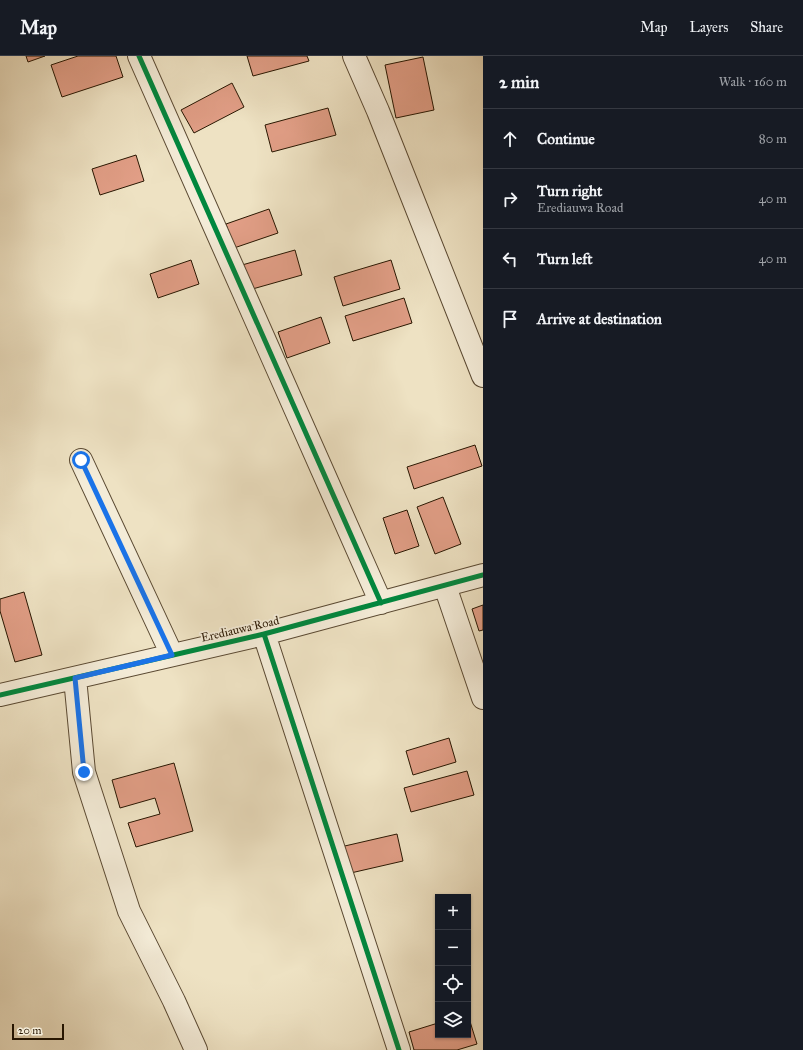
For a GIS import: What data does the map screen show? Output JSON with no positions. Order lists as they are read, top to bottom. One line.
{"streets":{"street":["Erediauwa Road"]},"scale_bar":"20 m","page":{"header":"Map","nav":["Map","Layers","Share"],"heading":["2 min","Walk · 160 m"],"list":[["Continue","80 m"],["Turn right","Erediauwa Road","40 m"],["Turn left","40 m"],"Arrive at destination"],"map_buttons":["+","−"],"scale":"20 m"}}
